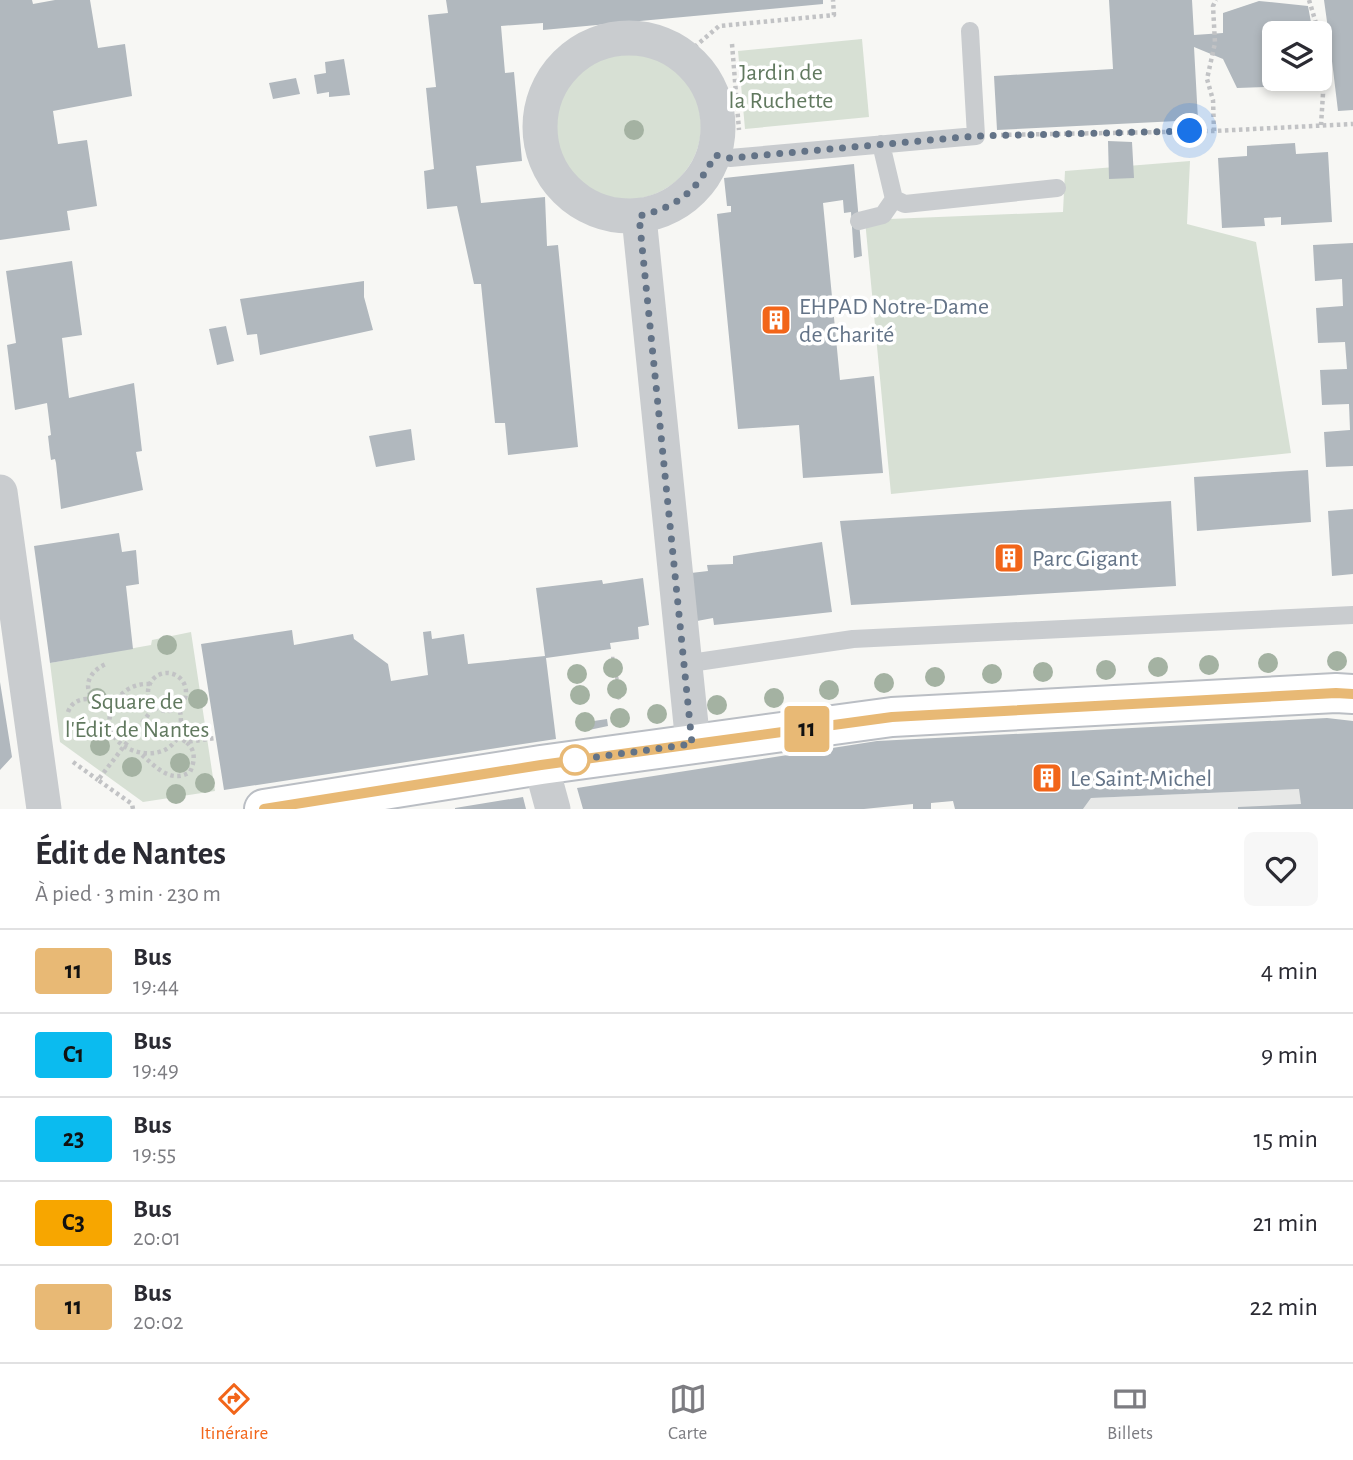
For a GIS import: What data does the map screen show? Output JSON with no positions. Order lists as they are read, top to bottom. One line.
{"parks":["Jardin de la Ruchette","Square de l'Édit de Nantes"],"places":{"building":["EHPAD Notre-Dame de Charité","Parc Gigant","Le Saint-Michel"]},"lines":["bus line 11"],"page":{"on_map":"11","heading":["Édit de Nantes","À pied · 3 min · 230 m"],"list":[{"mark":"11","name":"Bus","note":"19:44","value":"4 min"},{"mark":"C1","name":"Bus","note":"19:49","value":"9 min"},{"mark":"23","name":"Bus","note":"19:55","value":"15 min"},{"mark":"C3","name":"Bus","note":"20:01","value":"21 min"},{"mark":"11","name":"Bus","note":"20:02","value":"22 min"}],"tabs":["Itinéraire","Carte","Billets"]}}
